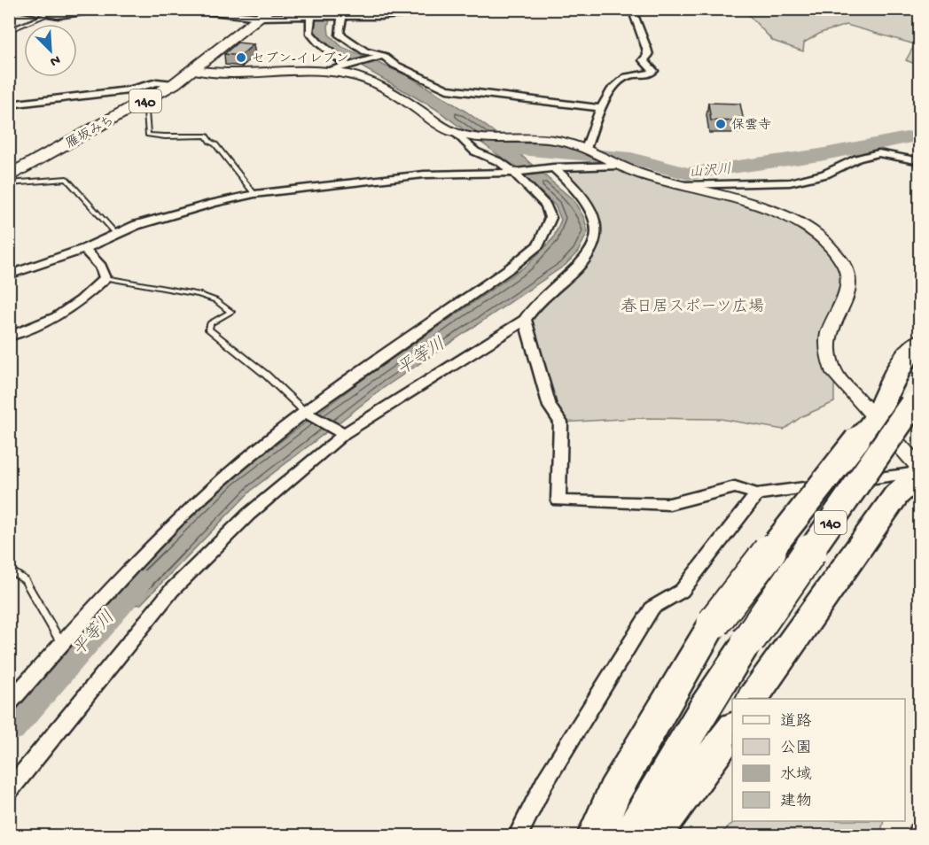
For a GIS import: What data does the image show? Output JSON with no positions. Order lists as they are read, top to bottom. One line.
{"streets":{"highway":["140","雁坂みち"]},"water":["山沢川","平等川"],"parks":["春日居スポーツ広場"],"places":["セブン-イレブン","保雲寺"],"legend":["道路","公園","水域","建物"],"north":"bottom right"}
